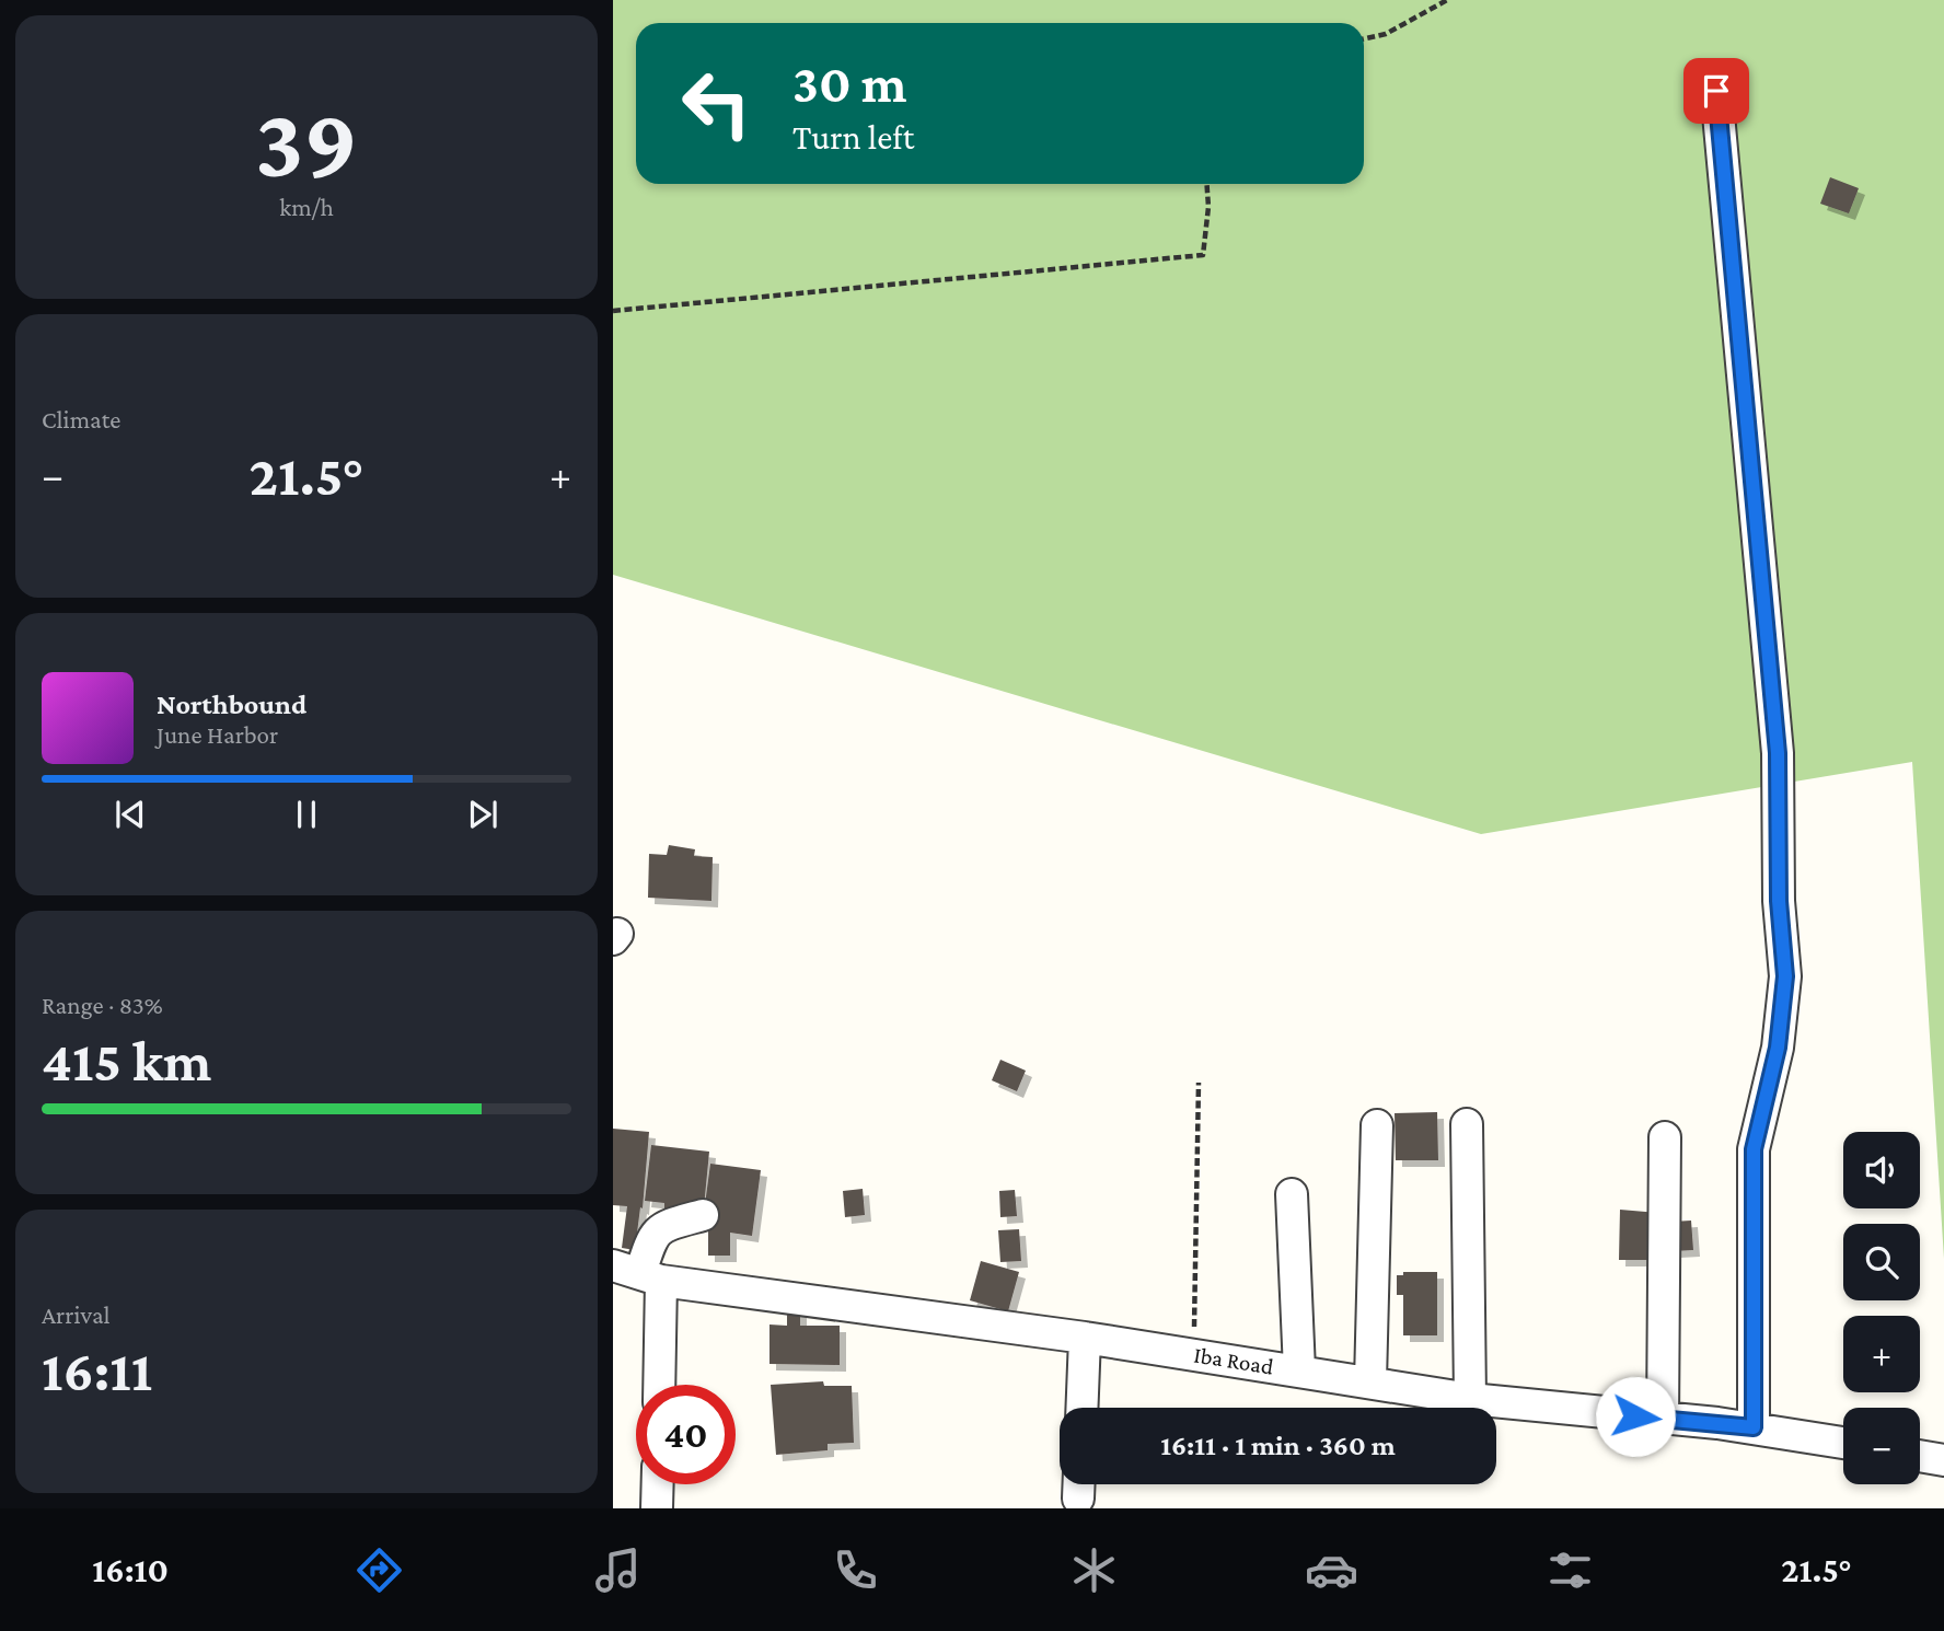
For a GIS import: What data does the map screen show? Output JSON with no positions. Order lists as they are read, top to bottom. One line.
{"streets":{"street":["Iba Road"]},"page":{"tile":[["39","km/h"],"Climate",["Range · 83%","415 km"],["Arrival","16:11"]],"turn":["30 m","Turn left"],"heat":["−","21.5°","+"],"song":["Northbound","June Harbor"],"map_buttons":["+","−"],"limit":"40","trip":"16:11 · 1 min · 360 m","tabs":["16:10","21.5°"]}}
